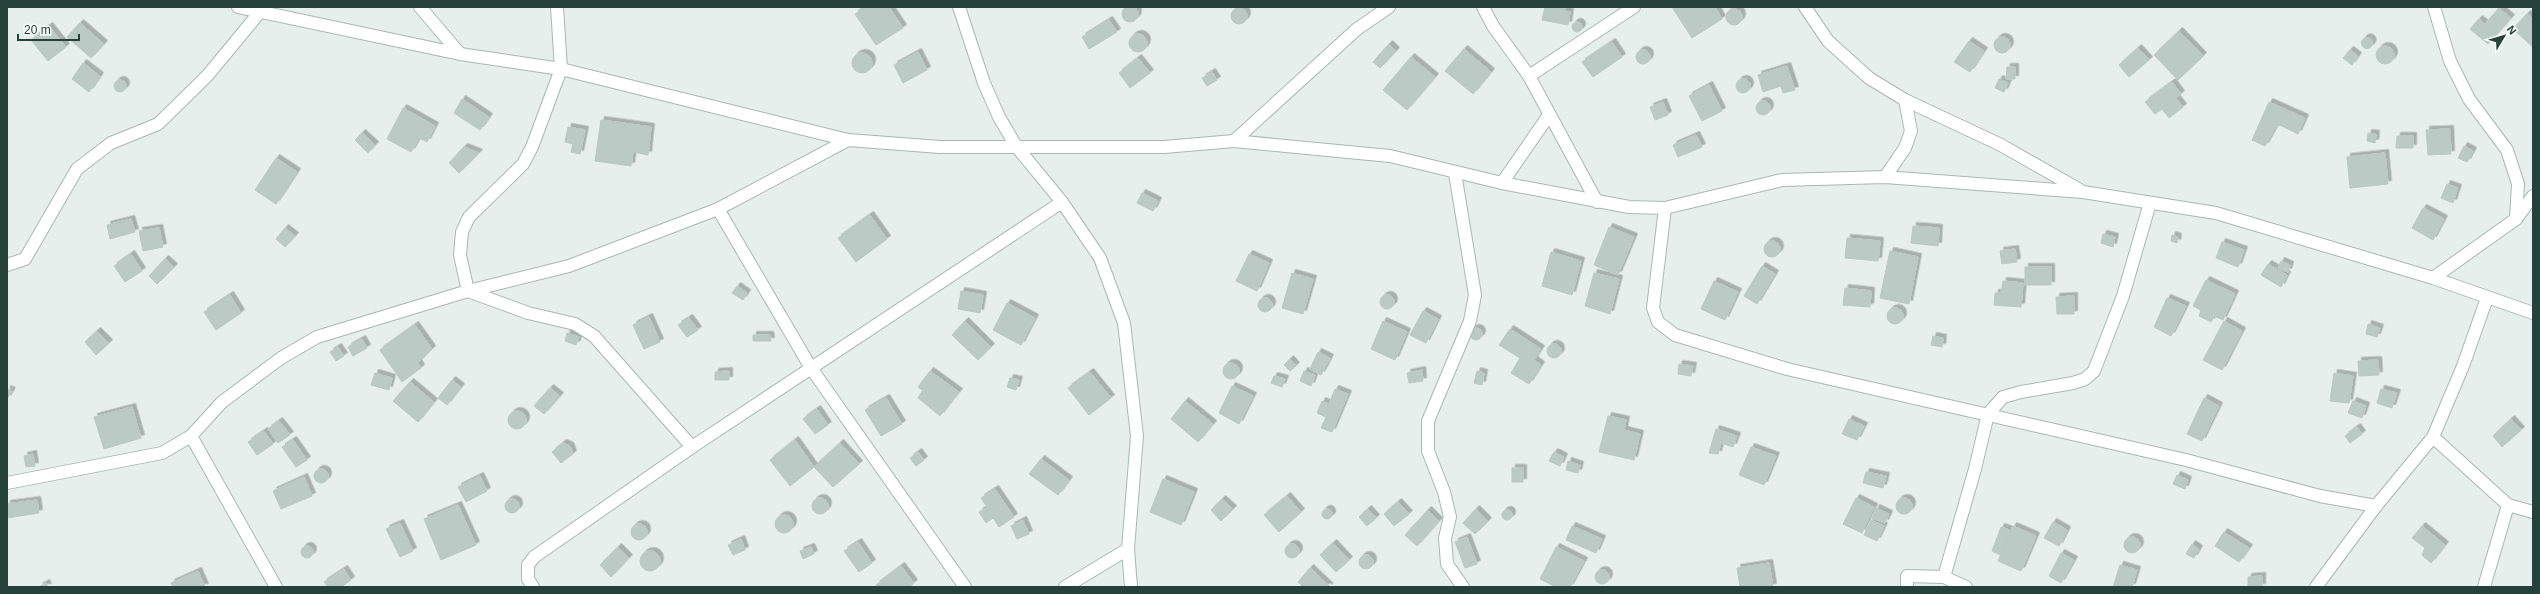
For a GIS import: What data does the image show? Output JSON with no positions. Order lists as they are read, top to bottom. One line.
{"scale_bar":"20 m","north":"top right"}
